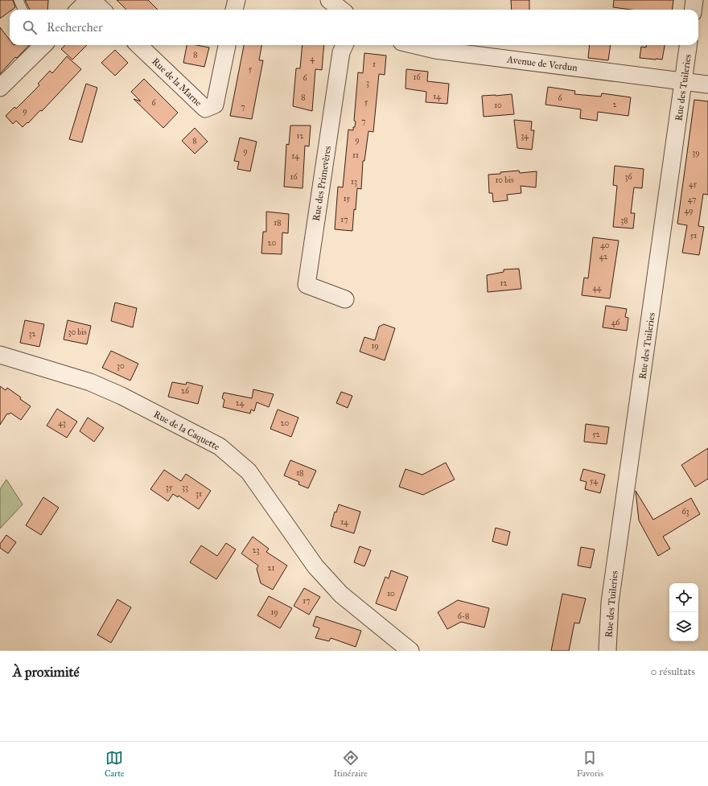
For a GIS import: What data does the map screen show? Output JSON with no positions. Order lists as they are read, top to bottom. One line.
{"streets":{"street":["Avenue de Verdun","Rue de la Marne","Rue des Tuileries","Rue des Primevères","Rue de la Caquette"]},"crossings":[["Avenue de Verdun","Rue des Tuileries"]],"house_numbers":["8","4","1","5","16","6","3","14","8","6","5","6","2","10","7","9","7","12","34","9","8","9","39","11","14","16","36","10 bis","13","45","15","47","49","17","38","18","51","20","40","42","12","44","46","30 bis","32","19","30","26","24","43","20","52","18","54","35","33","31","63","14","23","21","10","17","19","6-8"],"page":{"search":"Rechercher","heading":["À proximité","0 résultats"],"nav":["Carte","Itinéraire","Favoris"]}}
